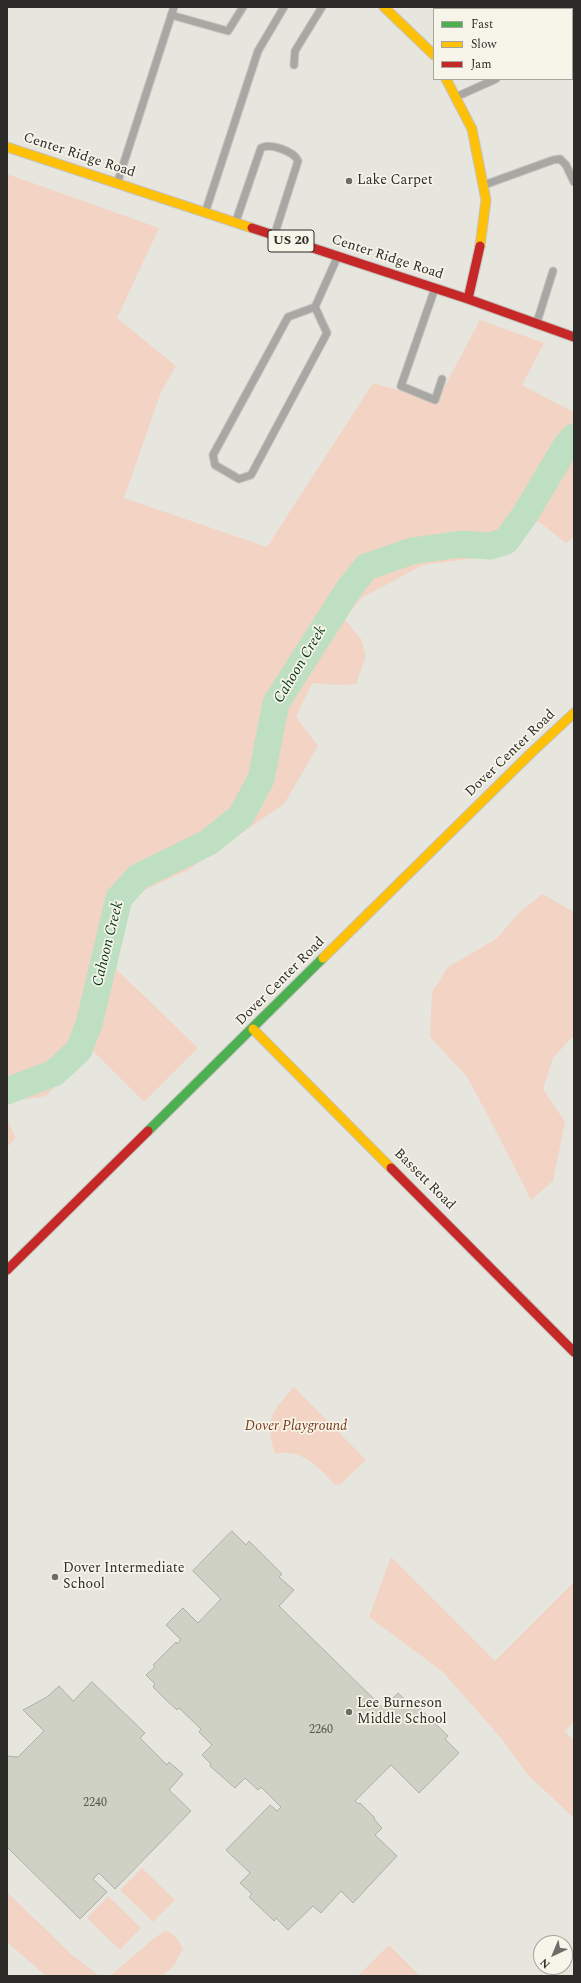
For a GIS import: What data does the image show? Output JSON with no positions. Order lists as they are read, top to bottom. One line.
{"streets":{"street":["Center Ridge Road","US 20","Dover Center Road","Bassett Road"]},"crossings":[["Dover Center Road","Bassett Road"]],"water":["Cahoon Creek"],"parks":["Dover Playground"],"places":["Lake Carpet","Dover Intermediate School","Lee Burneson Middle School"],"house_numbers":["2260","2240"],"legend":["Fast","Slow","Jam"],"north":"bottom left"}
